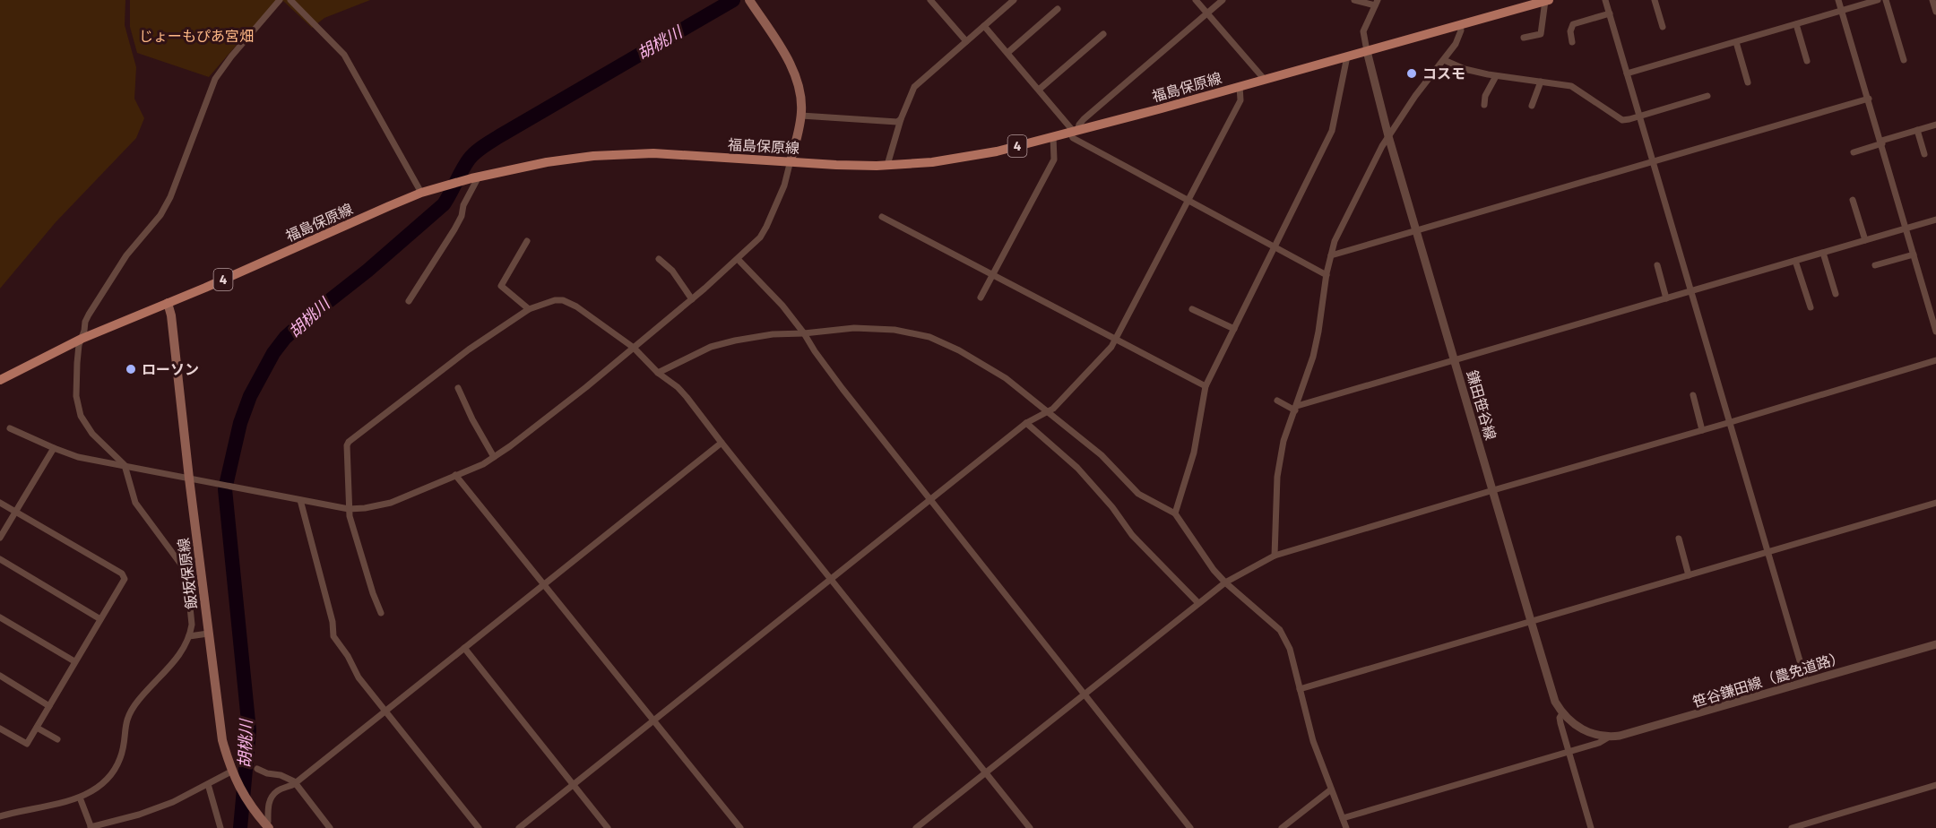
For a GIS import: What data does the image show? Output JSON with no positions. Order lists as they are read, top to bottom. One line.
{"streets":{"main road":["福島保原線","4","飯坂保原線"],"street":["鎌田笹谷線","笹谷鎌田線（農免道路）"]},"crossings":[["福島保原線","鎌田笹谷線"],["福島保原線","飯坂保原線"],["鎌田笹谷線","笹谷鎌田線（農免道路）"]],"water":["胡桃川"],"parks":["じょーもぴあ宮畑"],"places":["コスモ","ローソン"]}
